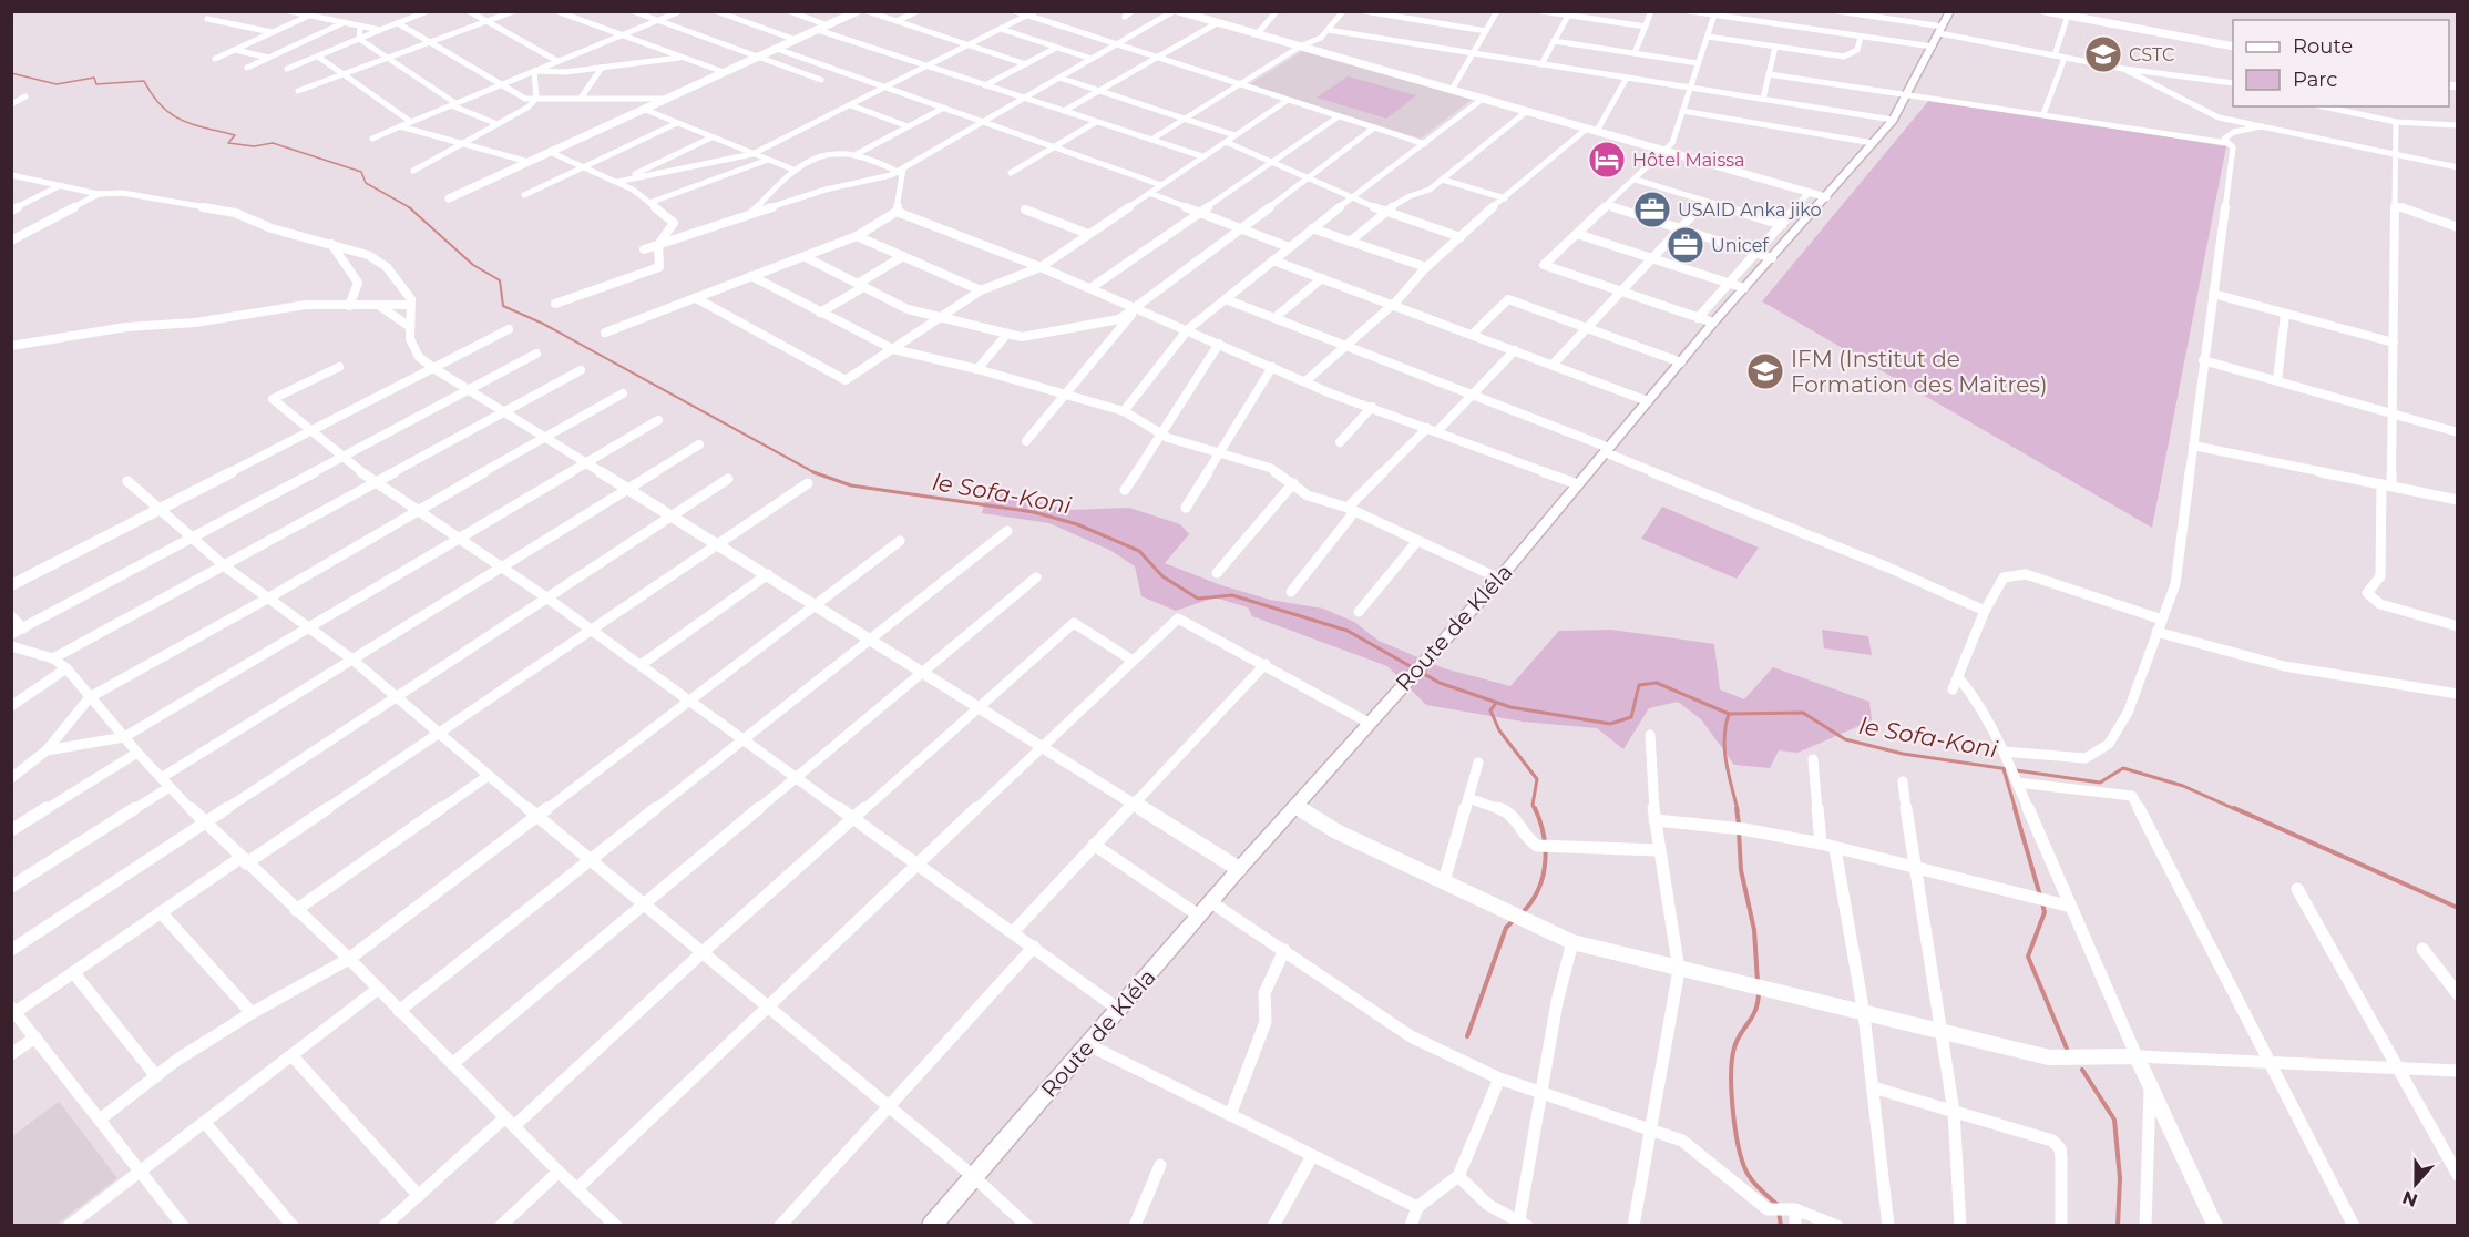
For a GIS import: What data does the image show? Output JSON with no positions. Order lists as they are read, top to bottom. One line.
{"streets":{"main road":["Route de Kléla"]},"water":["le Sofa-Koni"],"places":{"school or university":["CSTC","IFM (Institut de Formation des Maitres)"],"hotel":["Hôtel Maissa"],"office":["USAID Anka jiko","Unicef"]},"legend":["Route","Parc"],"north":"bottom"}
